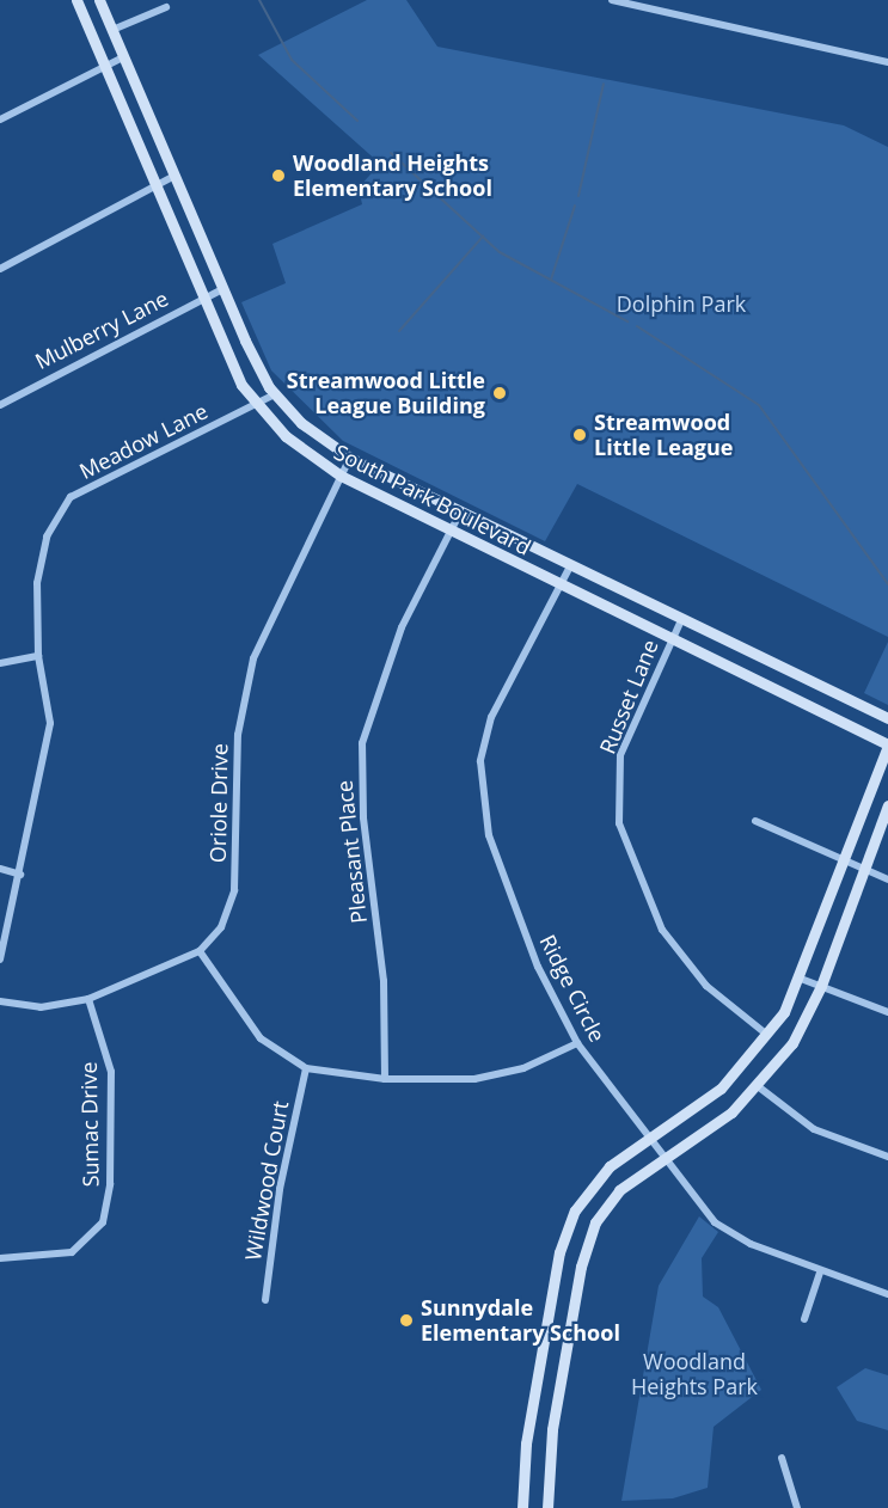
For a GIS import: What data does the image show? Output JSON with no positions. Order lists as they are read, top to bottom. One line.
{"streets":{"street":["Mulberry Lane","Meadow Lane","South Park Boulevard","Russet Lane","Oriole Drive","Pleasant Place","Ridge Circle","Sumac Drive","Wildwood Court"]},"crossings":[["Mulberry Lane","South Park Boulevard"],["Meadow Lane","South Park Boulevard"],["South Park Boulevard","Russet Lane"],["South Park Boulevard","Oriole Drive"],["South Park Boulevard","Pleasant Place"],["South Park Boulevard","Ridge Circle"],["Oriole Drive","Sumac Drive"]],"parks":["Dolphin Park","Woodland Heights Park"],"places":["Woodland Heights Elementary School","Streamwood Little League Building","Streamwood Little League","Sunnydale Elementary School"]}
